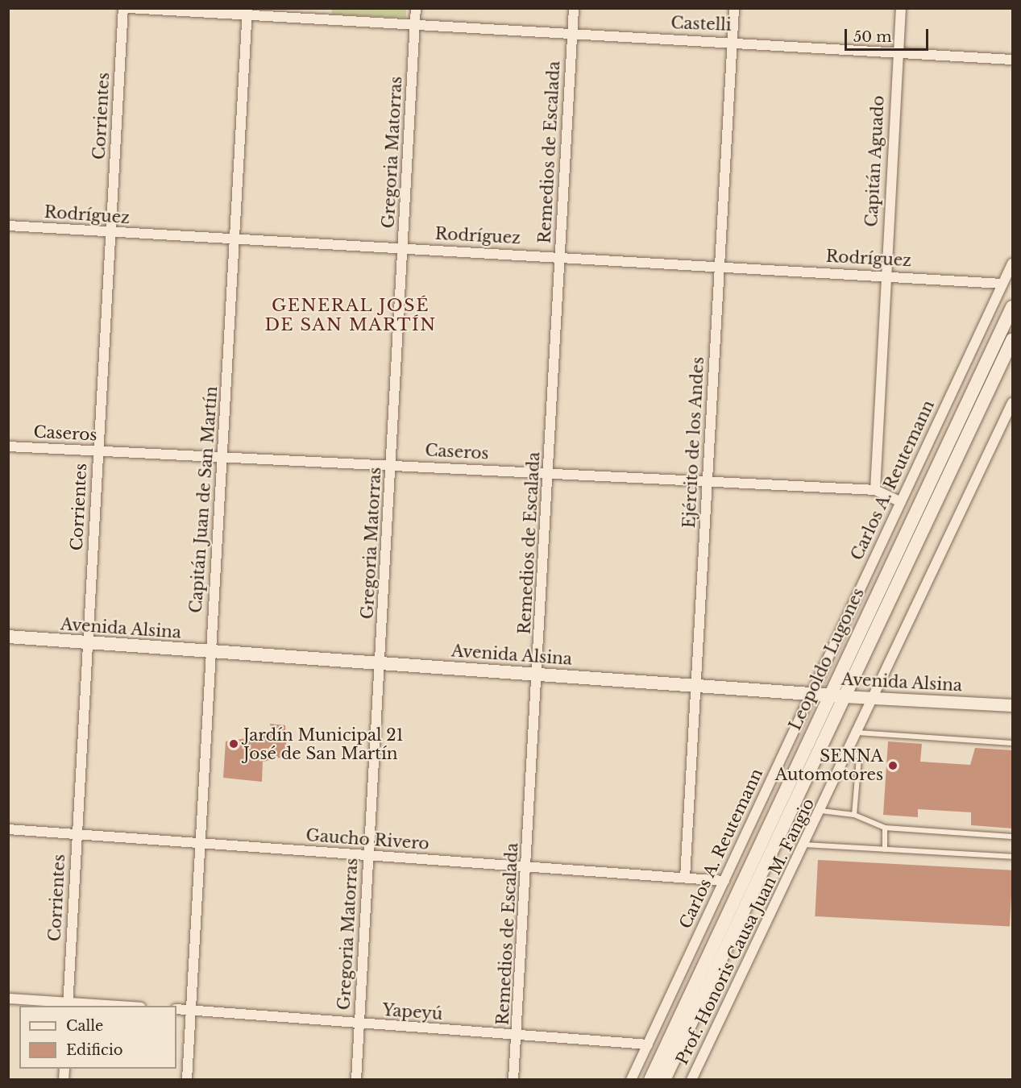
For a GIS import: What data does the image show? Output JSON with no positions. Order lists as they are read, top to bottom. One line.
{"streets":{"main road":["Avenida Alsina","Leopoldo Lugones"],"street":["Castelli","Corrientes","Gregoria Matorras","Remedios de Escalada","Capitán Aguado","Rodríguez","Caseros","Ejército de los Andes","Carlos A. Reutemann","Capitán Juan de San Martín","Gaucho Rivero","Prof. Honoris Causa Juan M. Fangio","Yapeyú"]},"crossings":[["Castelli","Gregoria Matorras"],["Castelli","Remedios de Escalada"],["Castelli","Capitán Aguado"],["Castelli","Ejército de los Andes"],["Castelli","Capitán Juan de San Martín"],["Corrientes","Rodríguez"],["Corrientes","Caseros"],["Corrientes","Avenida Alsina"],["Corrientes","Gaucho Rivero"],["Gregoria Matorras","Rodríguez"],["Gregoria Matorras","Caseros"],["Gregoria Matorras","Avenida Alsina"],["Gregoria Matorras","Gaucho Rivero"],["Gregoria Matorras","Yapeyú"],["Remedios de Escalada","Rodríguez"],["Remedios de Escalada","Caseros"],["Remedios de Escalada","Avenida Alsina"],["Remedios de Escalada","Gaucho Rivero"],["Remedios de Escalada","Yapeyú"],["Capitán Aguado","Rodríguez"],["Capitán Aguado","Caseros"],["Rodríguez","Ejército de los Andes"],["Rodríguez","Carlos A. Reutemann"],["Rodríguez","Capitán Juan de San Martín"],["Caseros","Ejército de los Andes"],["Caseros","Carlos A. Reutemann"],["Caseros","Capitán Juan de San Martín"],["Ejército de los Andes","Avenida Alsina"],["Ejército de los Andes","Gaucho Rivero"],["Carlos A. Reutemann","Avenida Alsina"],["Carlos A. Reutemann","Gaucho Rivero"],["Carlos A. Reutemann","Yapeyú"],["Capitán Juan de San Martín","Avenida Alsina"],["Capitán Juan de San Martín","Gaucho Rivero"],["Capitán Juan de San Martín","Yapeyú"],["Avenida Alsina","Leopoldo Lugones"],["Avenida Alsina","Prof. Honoris Causa Juan M. Fangio"]],"districts":["GENERAL JOSÉ DE SAN MARTÍN"],"places":["Jardín Municipal 21 José de San Martín","SENNA Automotores"],"legend":["Calle","Edificio"],"scale_bar":"50 m"}
